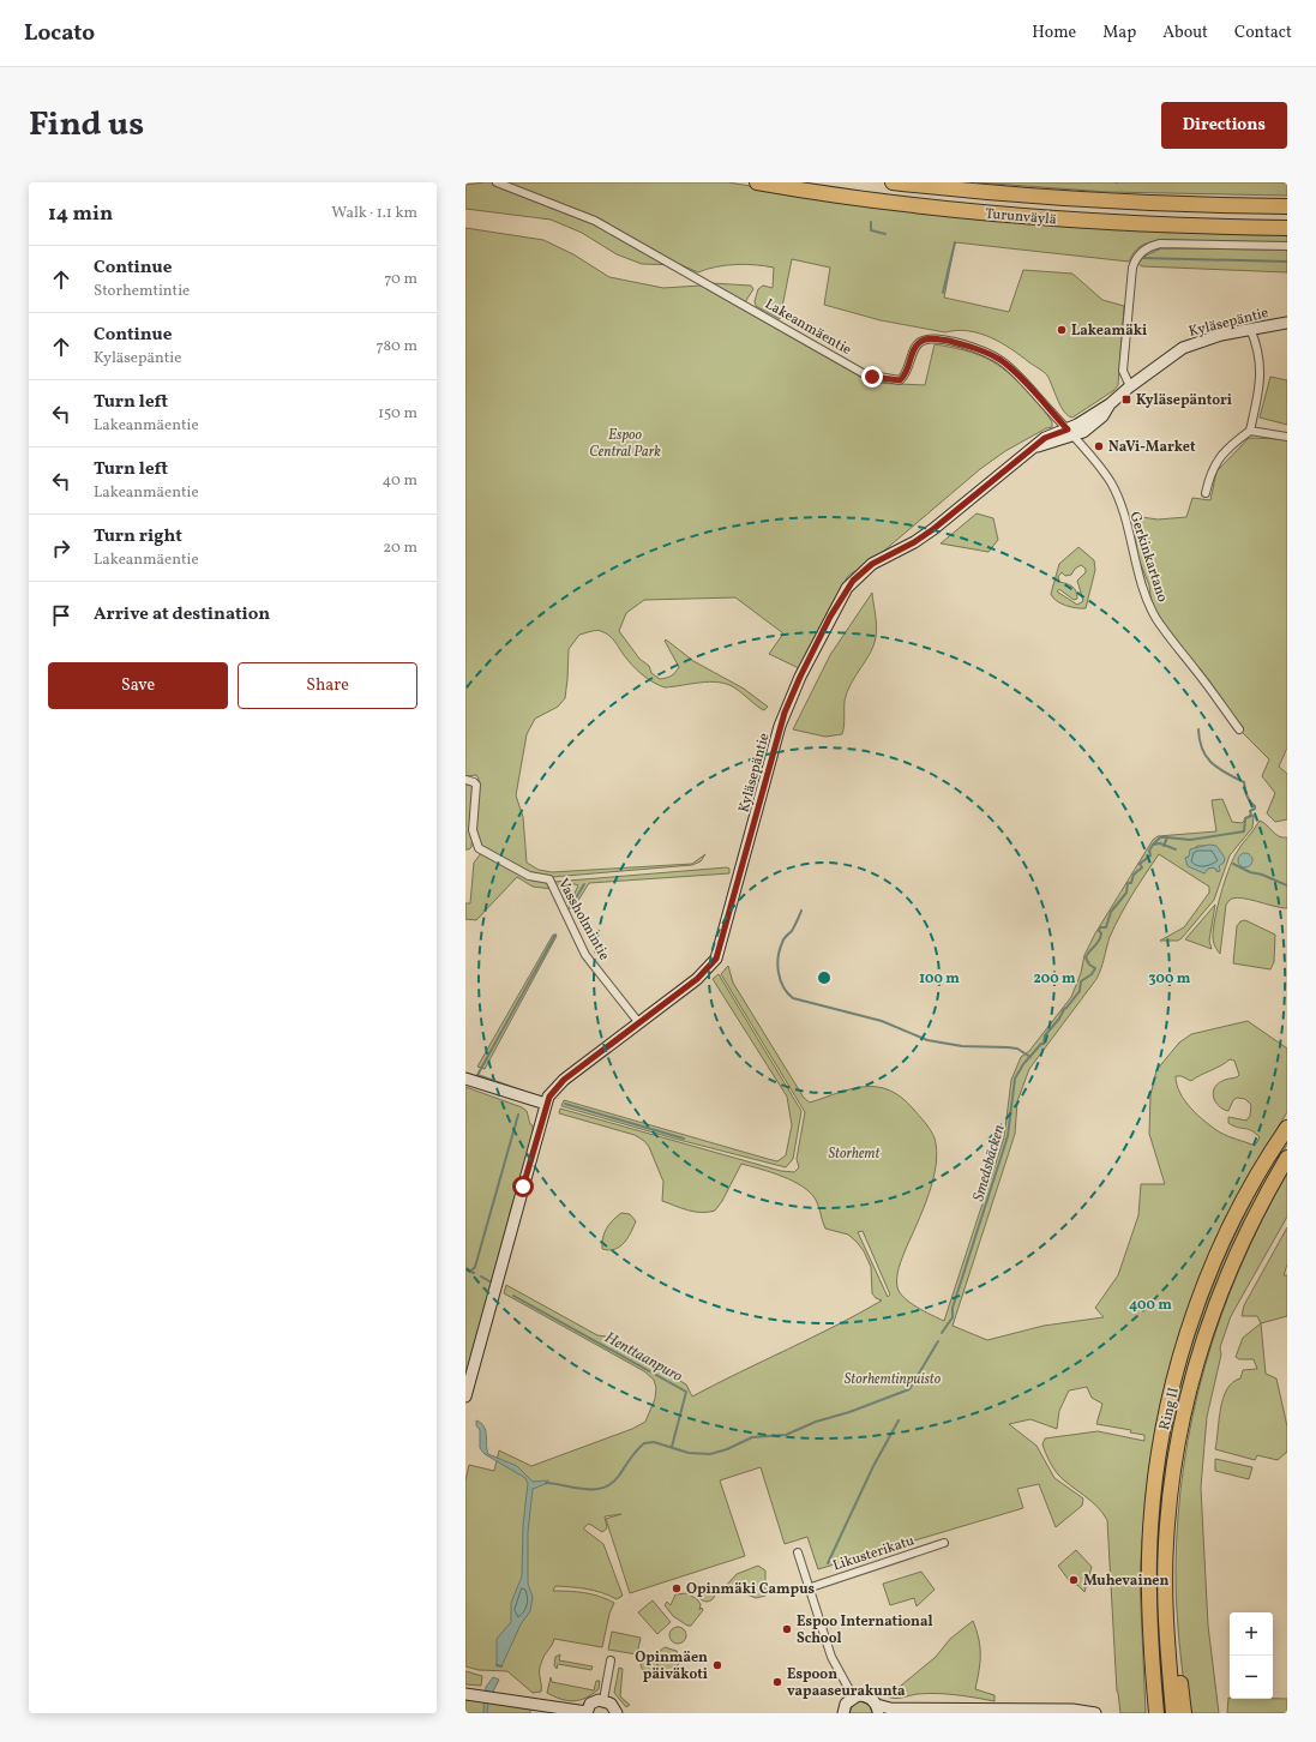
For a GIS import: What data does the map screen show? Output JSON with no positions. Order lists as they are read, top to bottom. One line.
{"streets":{"highway":["Turunväylä","Ring II"],"main road":["Kyläsepäntie"],"street":["Lakeanmäentie","Gerkinkartano","Vassholmintie","Likusterikatu"]},"crossings":[["Kyläsepäntie","Lakeanmäentie"],["Kyläsepäntie","Gerkinkartano"],["Kyläsepäntie","Vassholmintie"],["Lakeanmäentie","Gerkinkartano"]],"water":["Smedsbäcken","Henttaanpuro"],"parks":["Espoo Central Park","Storhemt","Storhemtinpuisto"],"places":{"other":["Lakeamäki","NaVi-Market","Muhevainen","Opinmäki Campus","Espoo International School","Opinmäen päiväkoti","Espoon vapaaseurakunta"],"transit":["Kyläsepäntori"]},"page":{"header":"Locato","nav":["Home","Map","About","Contact"],"title":"Find us","buttons":["Directions",["Save","Share"]],"heading":["14 min","Walk · 1.1 km"],"list":[["Continue","Storhemtintie","70 m"],["Continue","Kyläsepäntie","780 m"],["Turn left","Lakeanmäentie","150 m"],["Turn left","Lakeanmäentie","40 m"],["Turn right","Lakeanmäentie","20 m"],"Arrive at destination"],"map_buttons":["+","−"]},"rings":["100 m","200 m","300 m","400 m"]}
